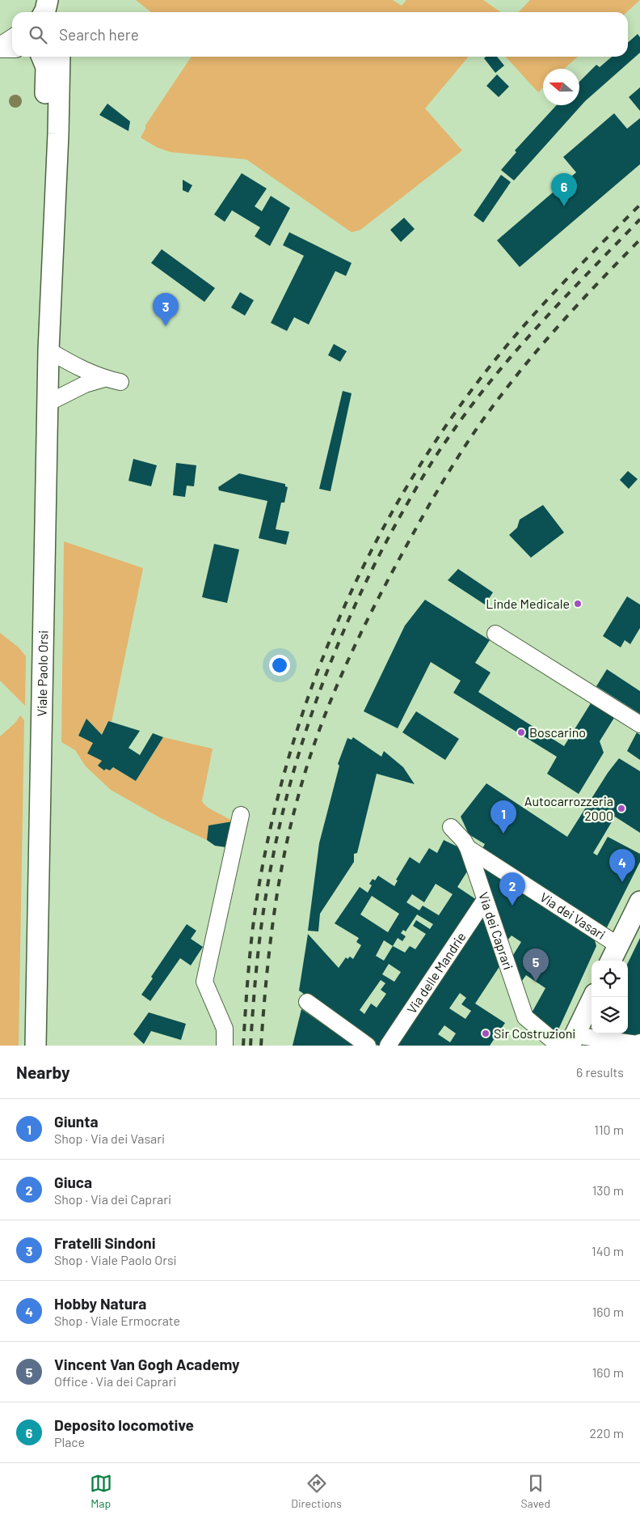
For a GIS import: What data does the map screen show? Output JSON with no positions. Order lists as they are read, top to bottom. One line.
{"streets":{"main road":["Viale Paolo Orsi"],"street":["Via dei Vasari","Via dei Caprari","Via delle Mandrie"]},"crossings":[["Via dei Vasari","Via dei Caprari"],["Via dei Caprari","Via delle Mandrie"]],"places":["Linde Medicale","Boscarino","Autocarrozzeria 2000","Sir Costruzioni"],"north":"left","page":{"search":"Search here","pins":["6","3","1","4","2","5"],"heading":["Nearby","6 results"],"list":[{"mark":"1","name":"Giunta","note":"Shop · Via dei Vasari","value":"110 m"},{"mark":"2","name":"Giuca","note":"Shop · Via dei Caprari","value":"130 m"},{"mark":"3","name":"Fratelli Sindoni","note":"Shop · Viale Paolo Orsi","value":"140 m"},{"mark":"4","name":"Hobby Natura","note":"Shop · Viale Ermocrate","value":"160 m"},{"mark":"5","name":"Vincent Van Gogh Academy","note":"Office · Via dei Caprari","value":"160 m"},{"mark":"6","name":"Deposito locomotive","note":"Place","value":"220 m"}],"nav":["Map","Directions","Saved"]}}
